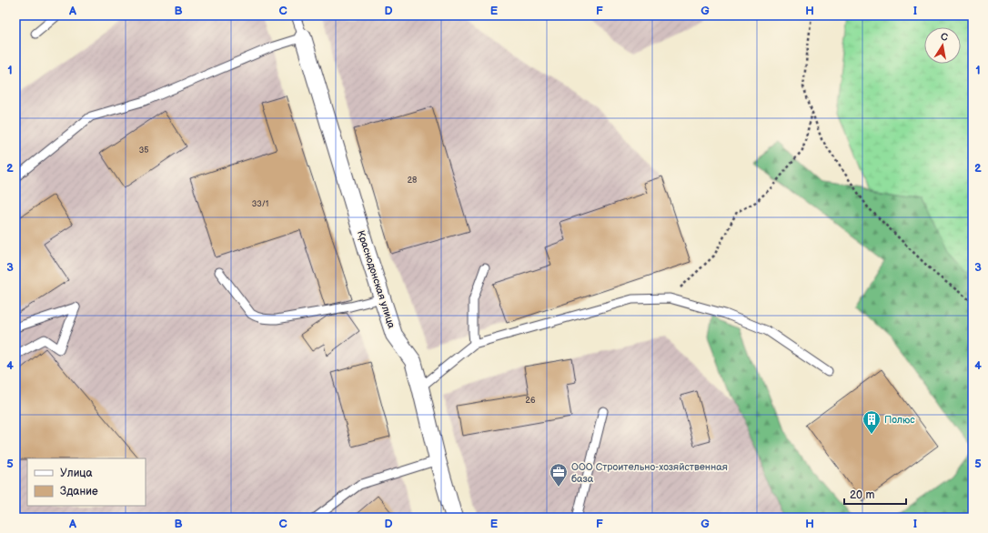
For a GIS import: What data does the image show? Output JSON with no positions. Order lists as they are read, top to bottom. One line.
{"streets":{"street":["Краснодонская улица"]},"places":{"building":["Полюс"],"office":["ООО Строительно-хозяйственная база"]},"house_numbers":["35","28","33/1","26"],"legend":["Улица","Здание"],"scale_bar":"20 m","north":"top","grid":{"columns":["A","B","C","D","E","F","G","H","I"],"rows":["1","2","3","4","5"]}}
